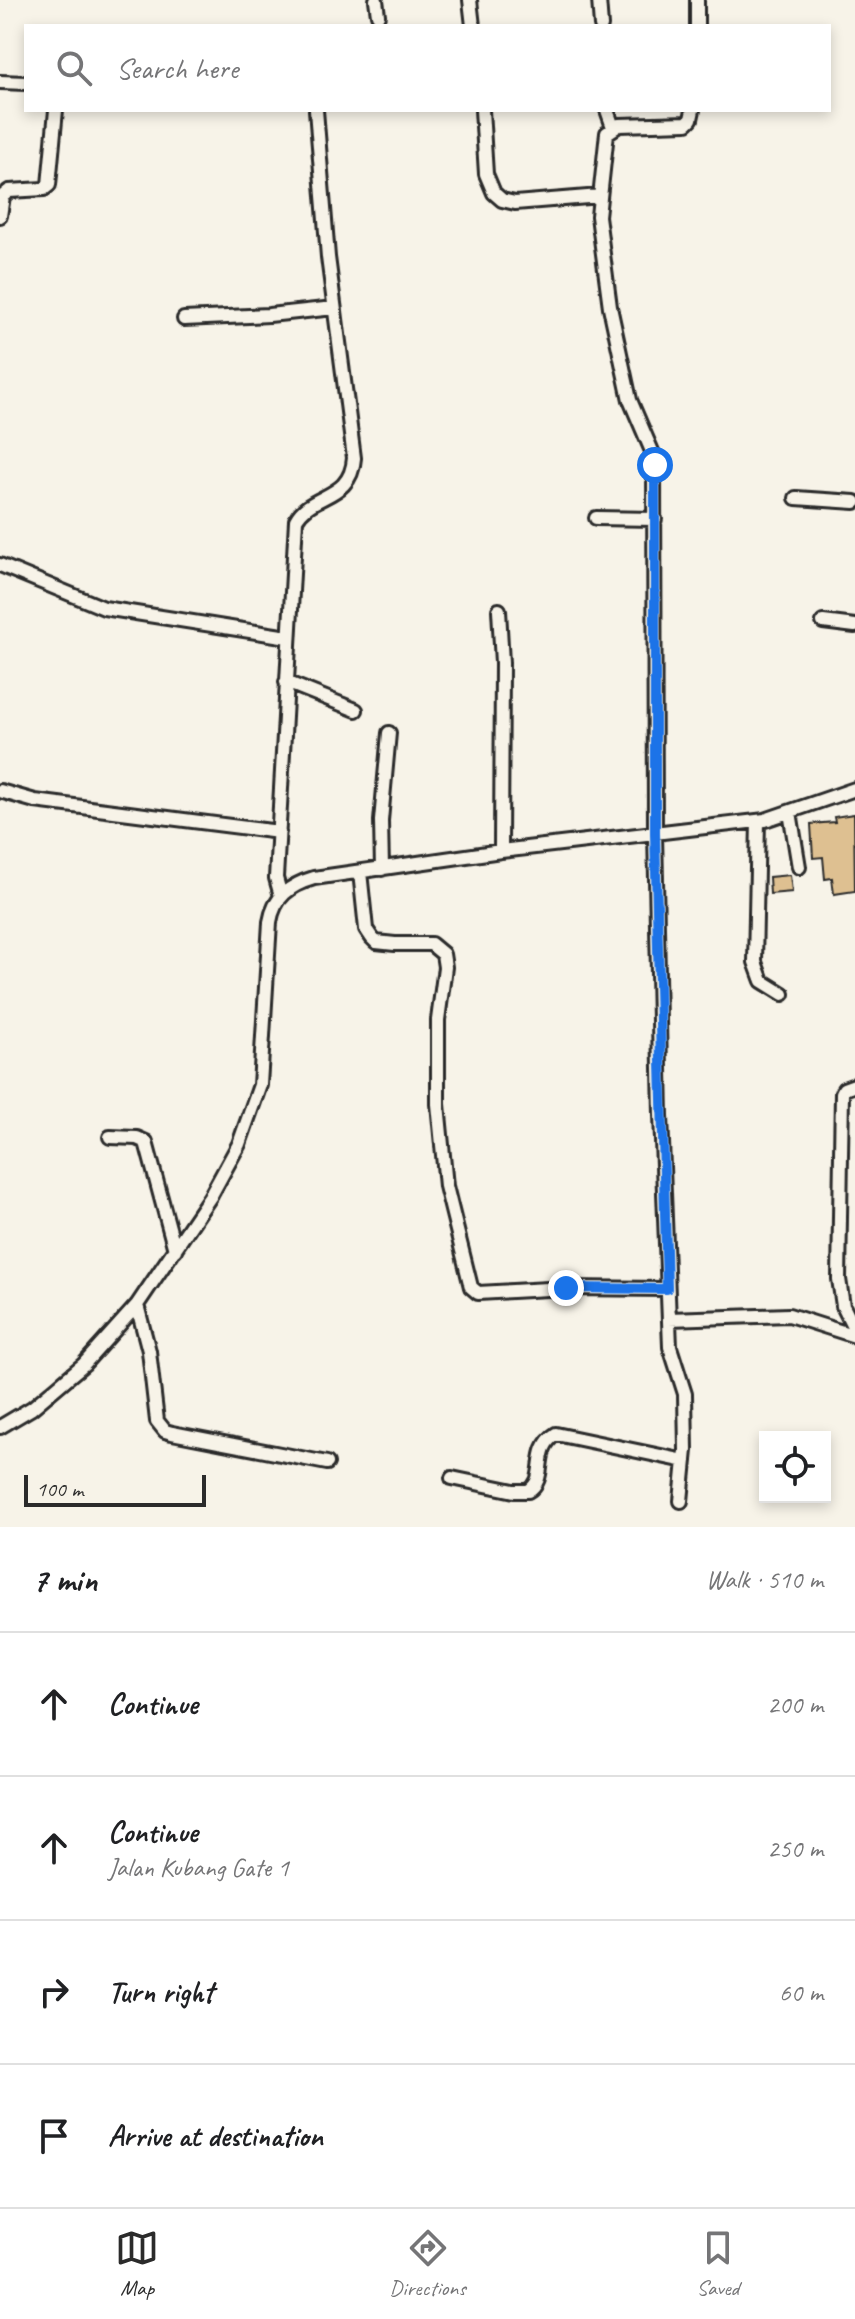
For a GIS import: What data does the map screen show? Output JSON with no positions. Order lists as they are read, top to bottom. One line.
{"scale_bar":"100 m","page":{"search":"Search here","scale":"100 m","heading":["7 min","Walk · 510 m"],"list":[["Continue","200 m"],["Continue","Jalan Kubang Gate 1","250 m"],["Turn right","60 m"],"Arrive at destination"],"nav":["Map","Directions","Saved"]}}
